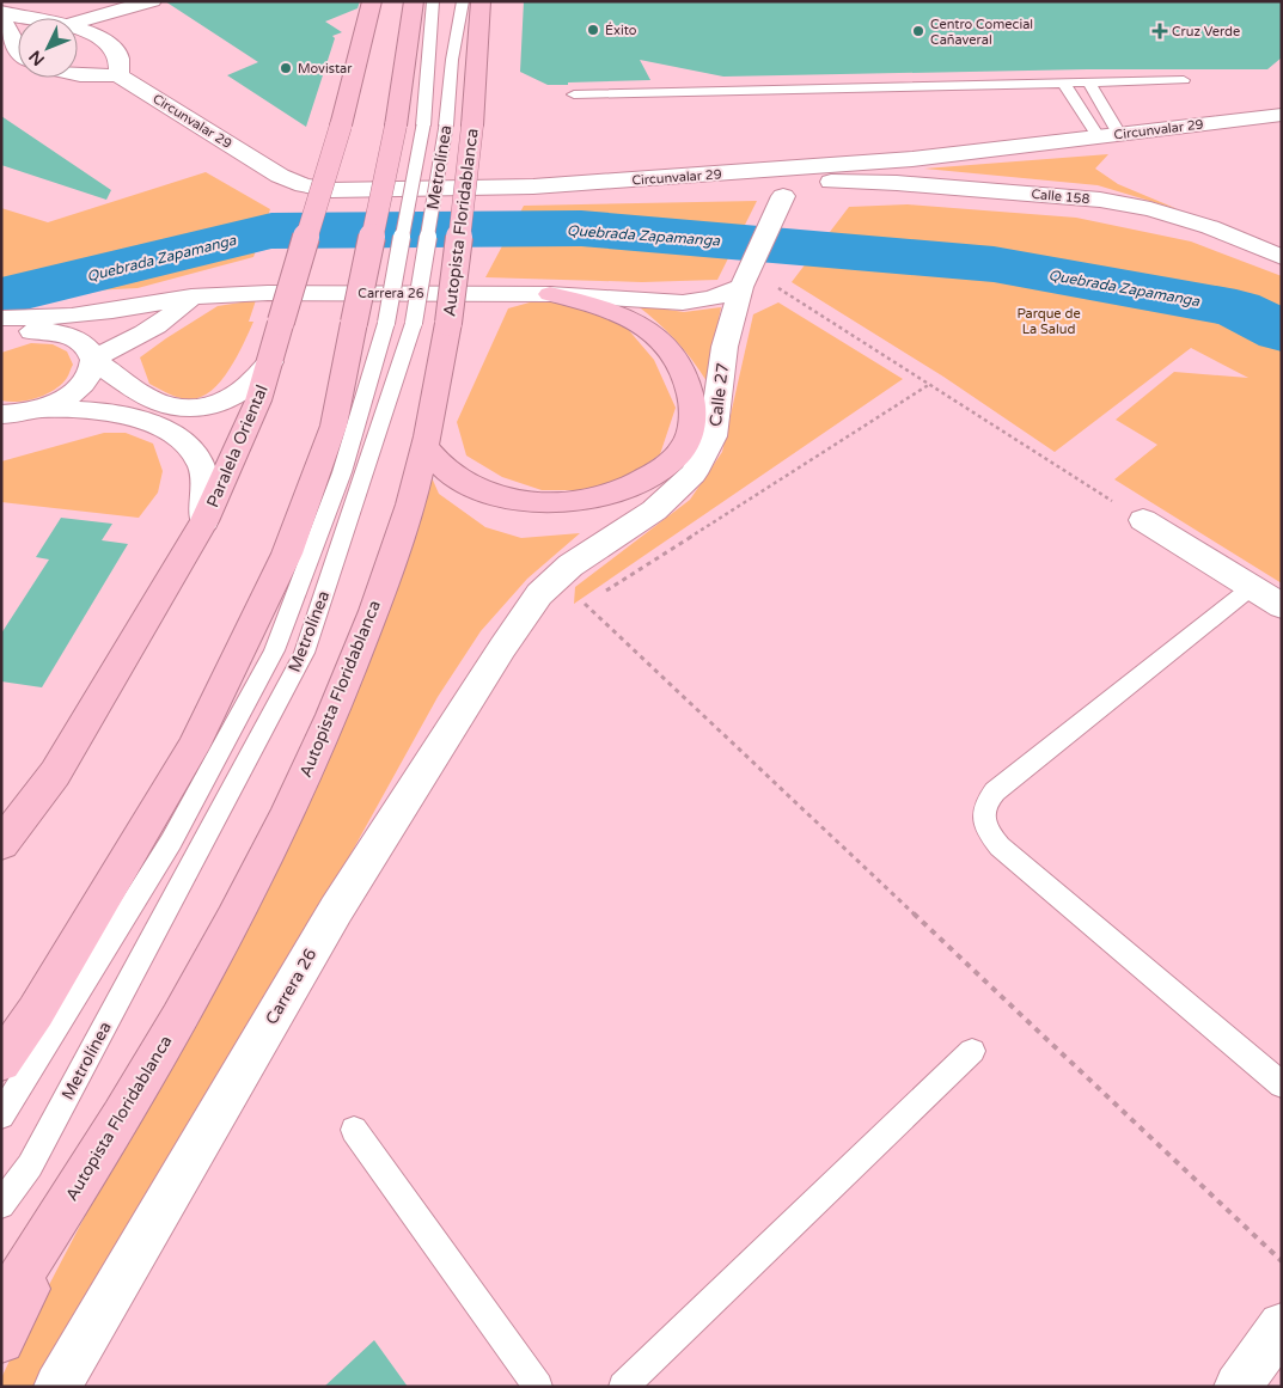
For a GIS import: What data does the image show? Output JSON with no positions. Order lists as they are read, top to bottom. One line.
{"streets":{"highway":["Autopista Floridablanca","Paralela Oriental"],"street":["Circunvalar 29","Calle 158","Carrera 26","Calle 27"],"lane":["Metrolínea"]},"crossings":[["Metrolínea","Autopista Floridablanca"],["Calle 158","Calle 27"],["Carrera 26","Calle 27"]],"water":["Quebrada Zapamanga"],"parks":["Parque de La Salud"],"places":{"other":["Éxito","Centro Comecial Cañaveral","Movistar"],"health":["Cruz Verde"]},"north":"bottom left"}
